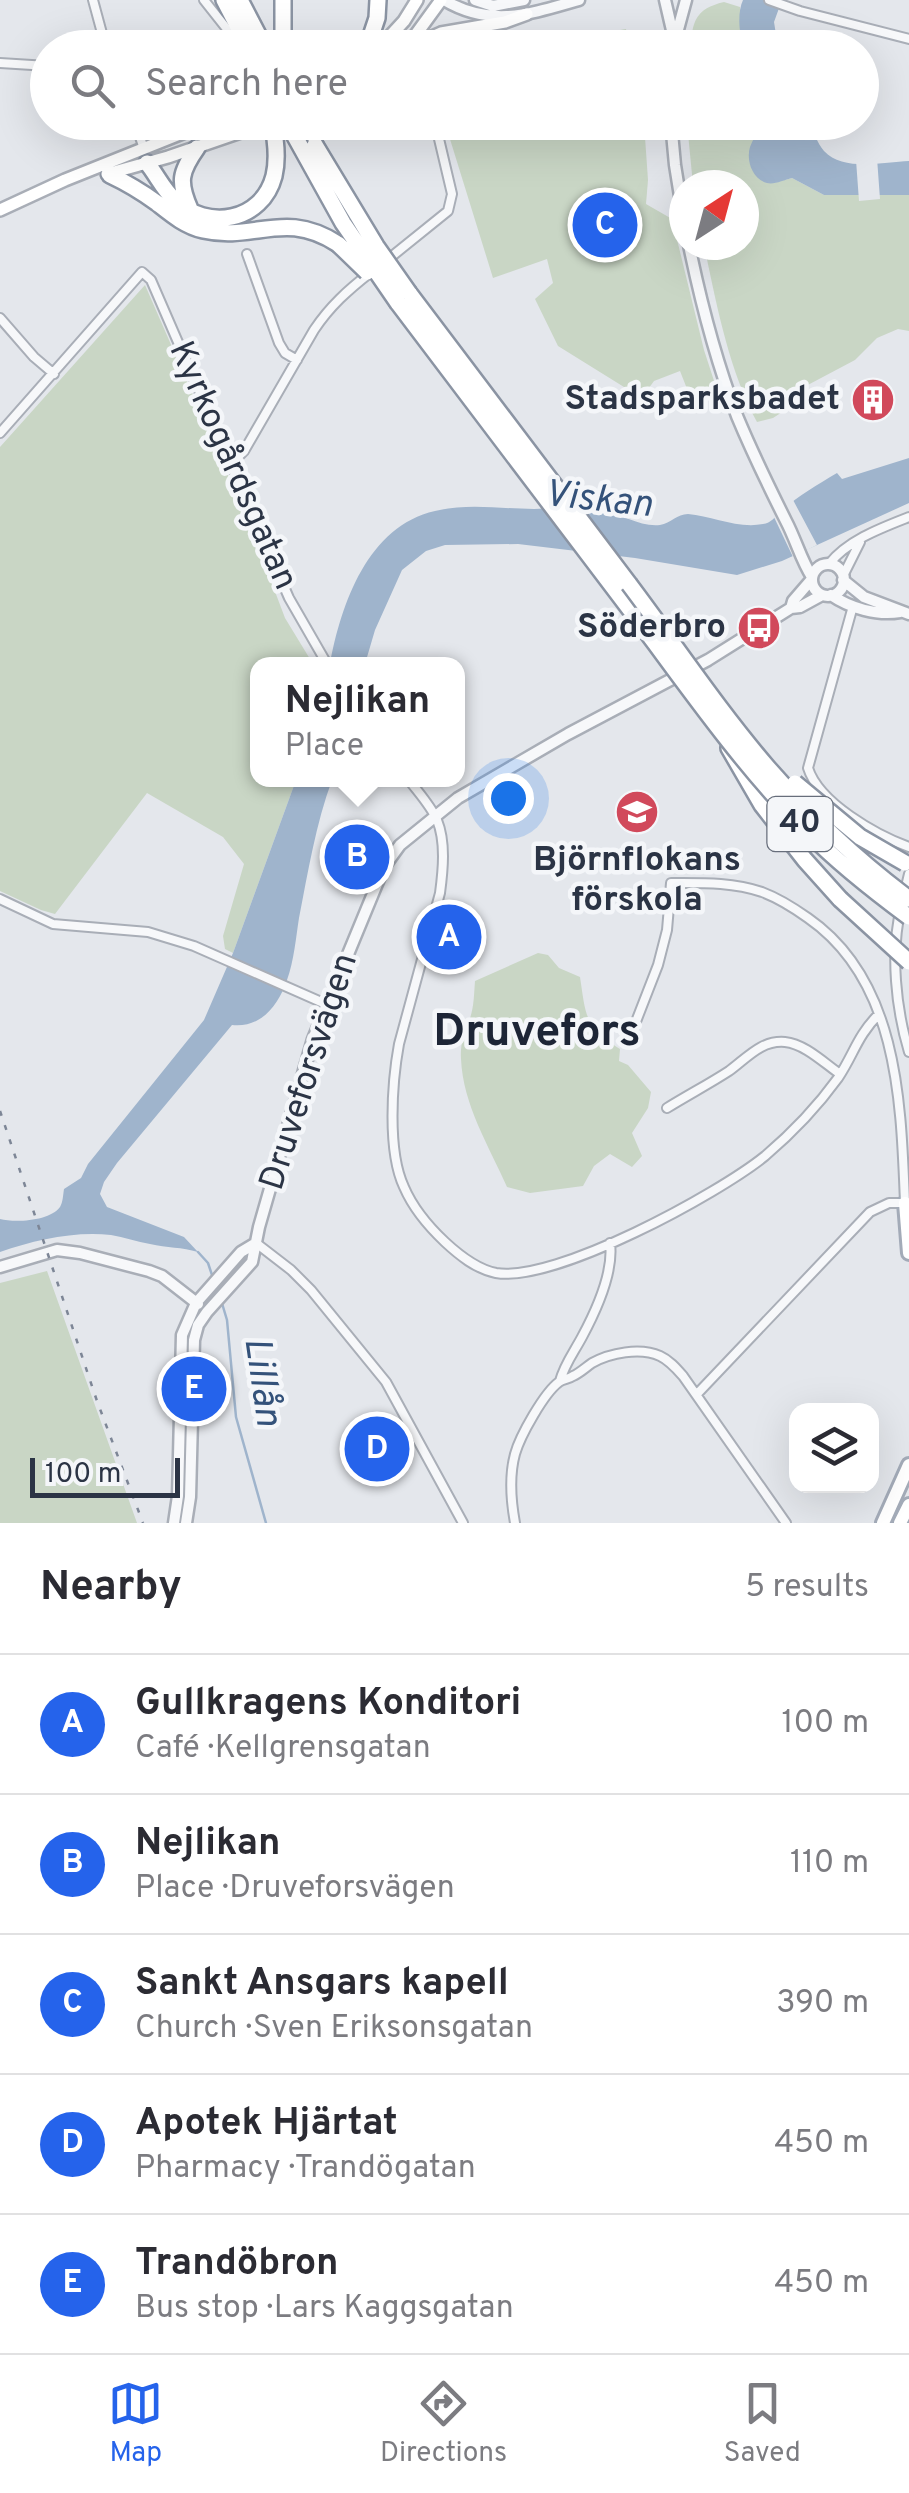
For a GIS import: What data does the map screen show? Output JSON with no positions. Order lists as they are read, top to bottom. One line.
{"streets":{"highway":["40"],"street":["Kyrkogårdsgatan","Druveforsvägen"]},"districts":["Druvefors"],"water":["Viskan","Lillån"],"places":{"building":["Stadsparksbadet"],"bus stop":["Söderbro"],"school or university":["Björnflokans förskola"]},"scale_bar":"100 m","north":"top right","page":{"search":"Search here","pins":["C","B","A","E","D"],"popup":["Nejlikan","Place"],"scale":"100 m","heading":["Nearby","5 results"],"list":[{"mark":"A","name":"Gullkragens Konditori","note":"Café · Kellgrensgatan","value":"100 m"},{"mark":"B","name":"Nejlikan","note":"Place · Druveforsvägen","value":"110 m"},{"mark":"C","name":"Sankt Ansgars kapell","note":"Church · Sven Eriksonsgatan","value":"390 m"},{"mark":"D","name":"Apotek Hjärtat","note":"Pharmacy · Trandögatan","value":"450 m"},{"mark":"E","name":"Trandöbron","note":"Bus stop · Lars Kaggsgatan","value":"450 m"}],"nav":["Map","Directions","Saved"]}}
